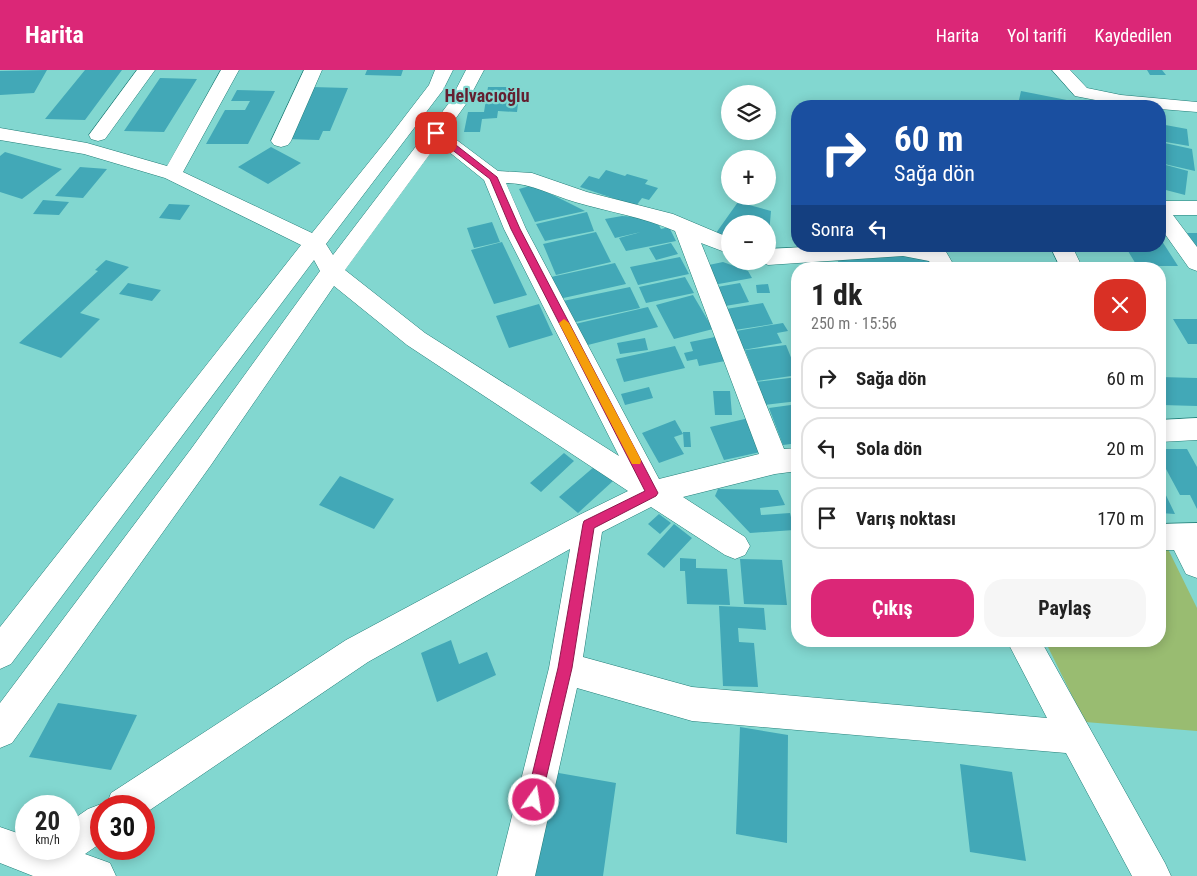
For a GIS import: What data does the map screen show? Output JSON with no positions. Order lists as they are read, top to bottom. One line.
{"districts":["Helvacıoğlu"],"page":{"header":"Harita","nav":["Harita","Yol tarifi","Kaydedilen"],"map_buttons":["+","−"],"turn":["60 m","Sağa dön"],"then":"Sonra","heading":["1 dk","250 m · 15:56"],"list":[{"name":"Sağa dön","value":"60 m"},{"name":"Sola dön","value":"20 m"},{"name":"Varış noktası","value":"170 m"}],"buttons":["Çıkış","Paylaş"],"speed":"20 km/h","limit":"30"}}
